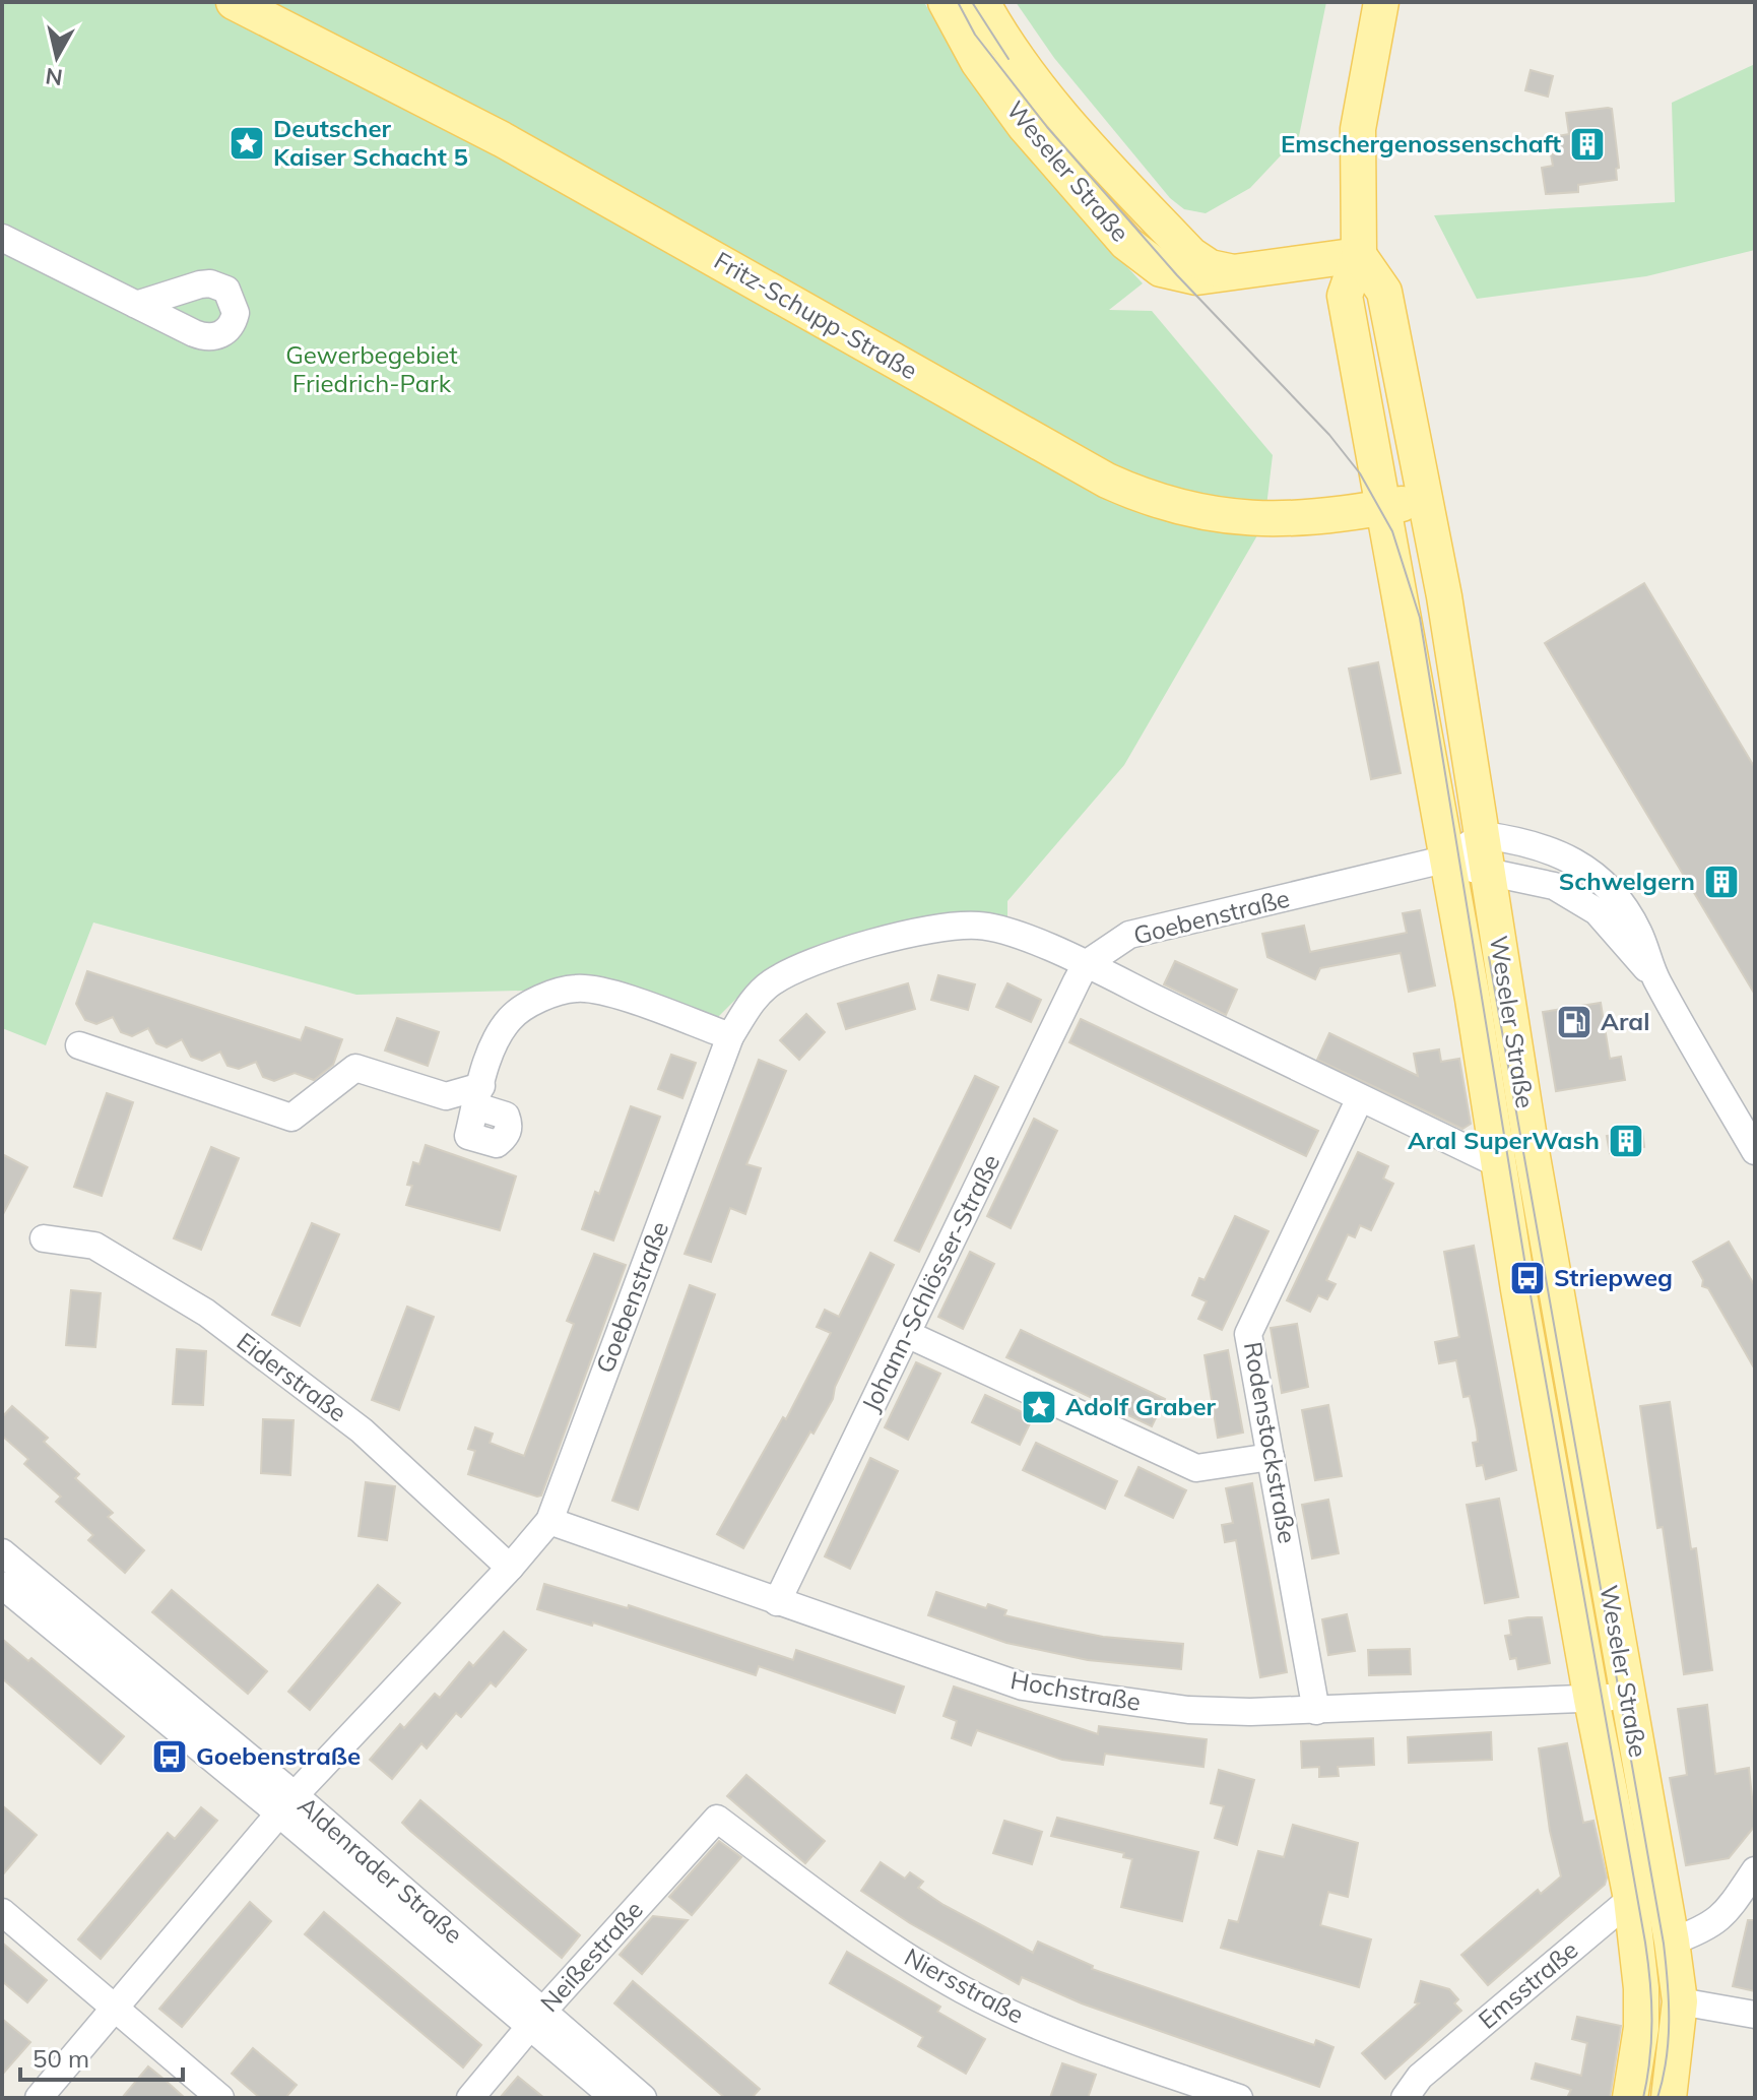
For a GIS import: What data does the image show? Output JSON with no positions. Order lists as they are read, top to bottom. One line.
{"streets":{"main road":["Weseler Straße","Fritz-Schupp-Straße"],"street":["Goebenstraße","Johann-Schlösser-Straße","Eiderstraße","Rodenstockstraße","Hochstraße","Aldenrader Straße","Neißestraße","Emsstraße","Niersstraße"]},"crossings":[["Weseler Straße","Fritz-Schupp-Straße"],["Weseler Straße","Goebenstraße"],["Weseler Straße","Hochstraße"],["Weseler Straße","Emsstraße"],["Goebenstraße","Johann-Schlösser-Straße"],["Goebenstraße","Eiderstraße"],["Goebenstraße","Hochstraße"],["Goebenstraße","Aldenrader Straße"],["Johann-Schlösser-Straße","Hochstraße"],["Rodenstockstraße","Hochstraße"],["Aldenrader Straße","Neißestraße"],["Neißestraße","Niersstraße"]],"parks":["Gewerbegebiet Friedrich-Park"],"places":{"place":["Deutscher Kaiser Schacht 5","Adolf Graber"],"building":["Emschergenossenschaft","Schwelgern","Aral SuperWash"],"fuel station":["Aral"],"bus stop":["Striepweg","Goebenstraße"]},"scale_bar":"50 m","north":"bottom"}
